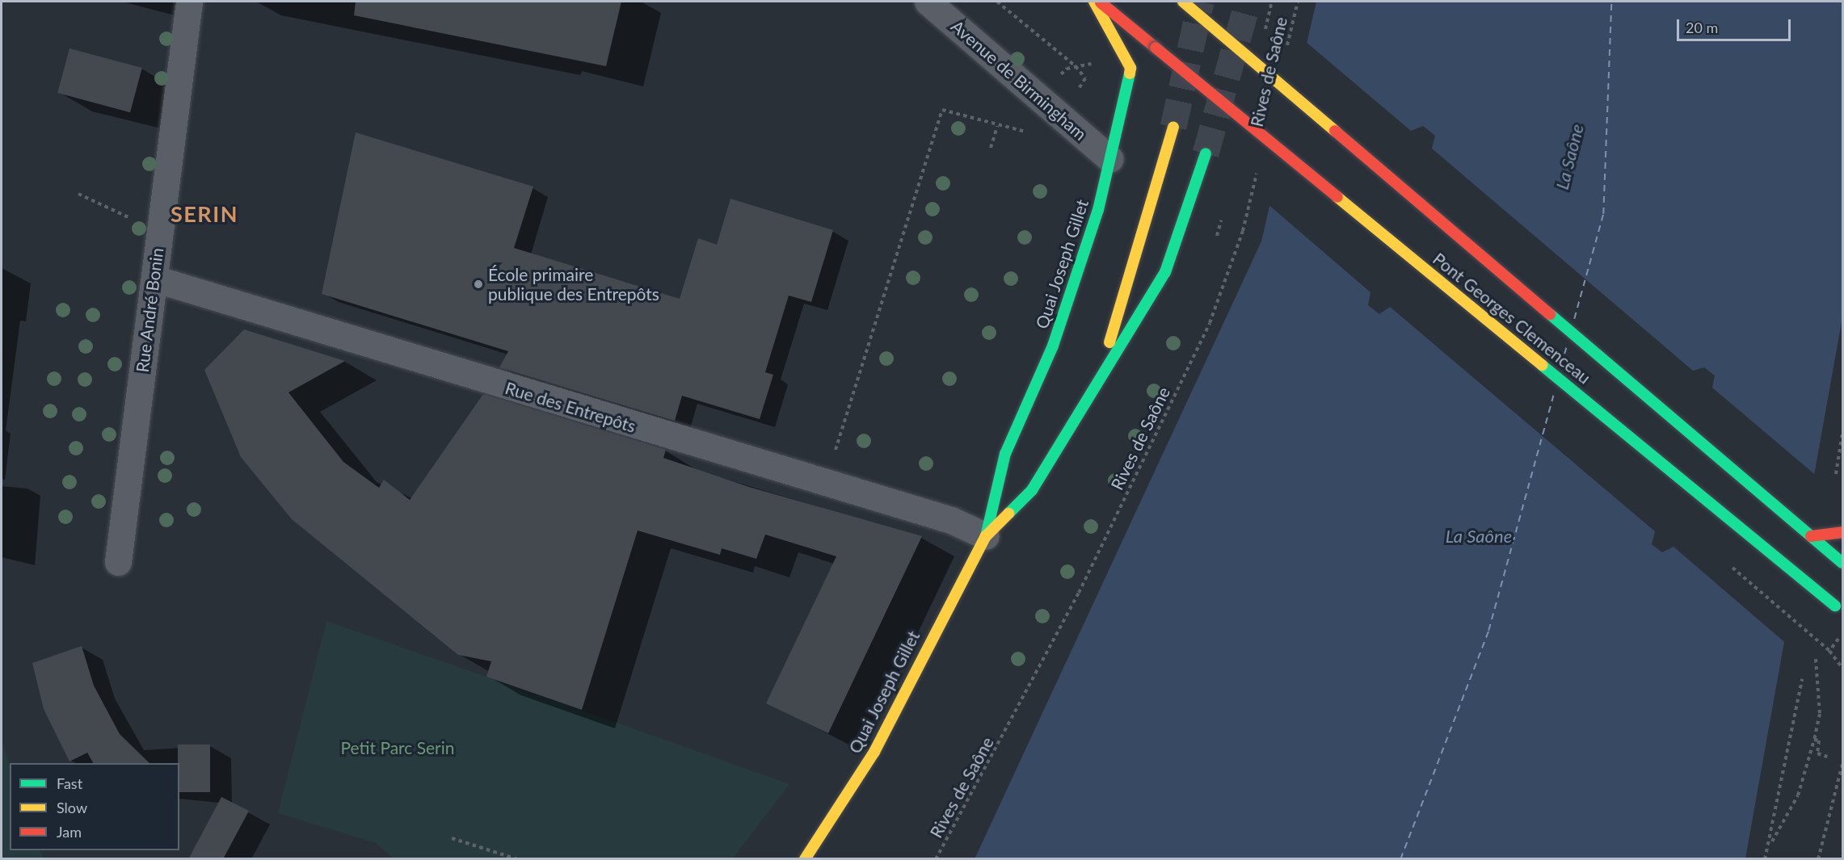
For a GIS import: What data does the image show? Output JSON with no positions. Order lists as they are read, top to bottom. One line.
{"streets":{"main road":["Quai Joseph Gillet","Pont Georges Clemenceau"],"street":["Avenue de Birmingham","Rue André Bonin","Rue des Entrepôts"],"path":["Rives de Saône"]},"crossings":[["Avenue de Birmingham","Quai Joseph Gillet"],["Quai Joseph Gillet","Rue des Entrepôts"],["Rue André Bonin","Rue des Entrepôts"]],"districts":["SERIN"],"water":["La Saône"],"parks":["Petit Parc Serin"],"places":["École primaire publique des Entrepôts"],"legend":["Fast","Slow","Jam"],"scale_bar":"20 m"}
